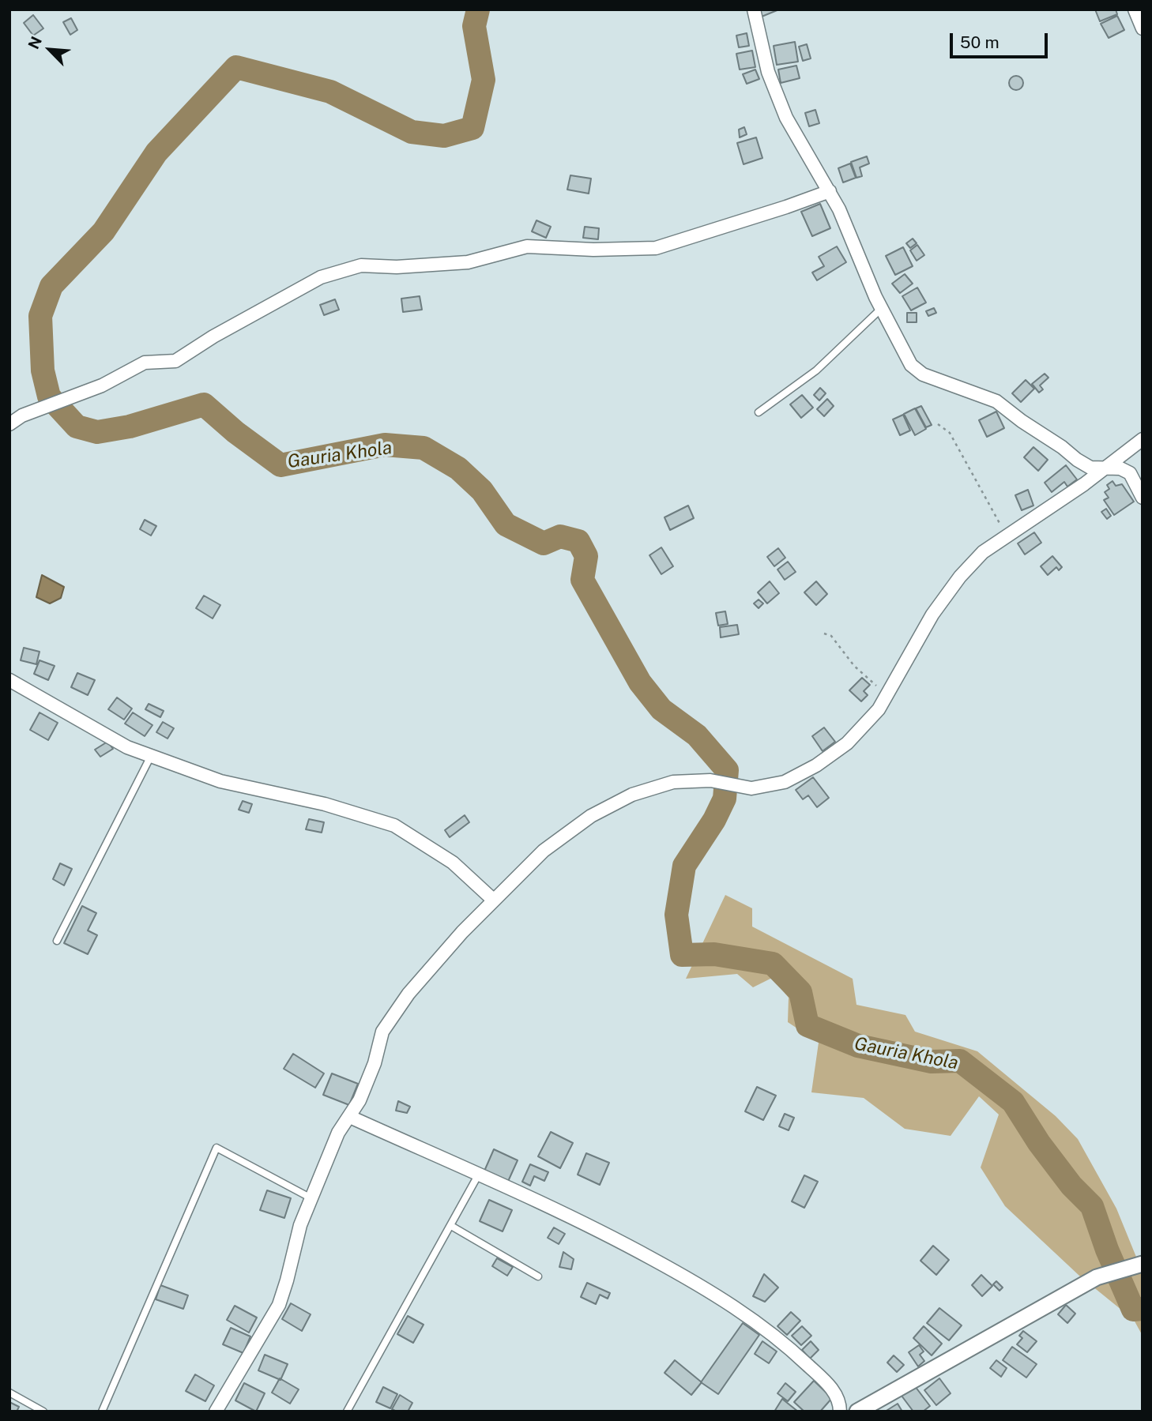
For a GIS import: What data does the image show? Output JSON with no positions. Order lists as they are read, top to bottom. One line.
{"water":["Gauria Khola"],"scale_bar":"50 m","north":"top left"}
